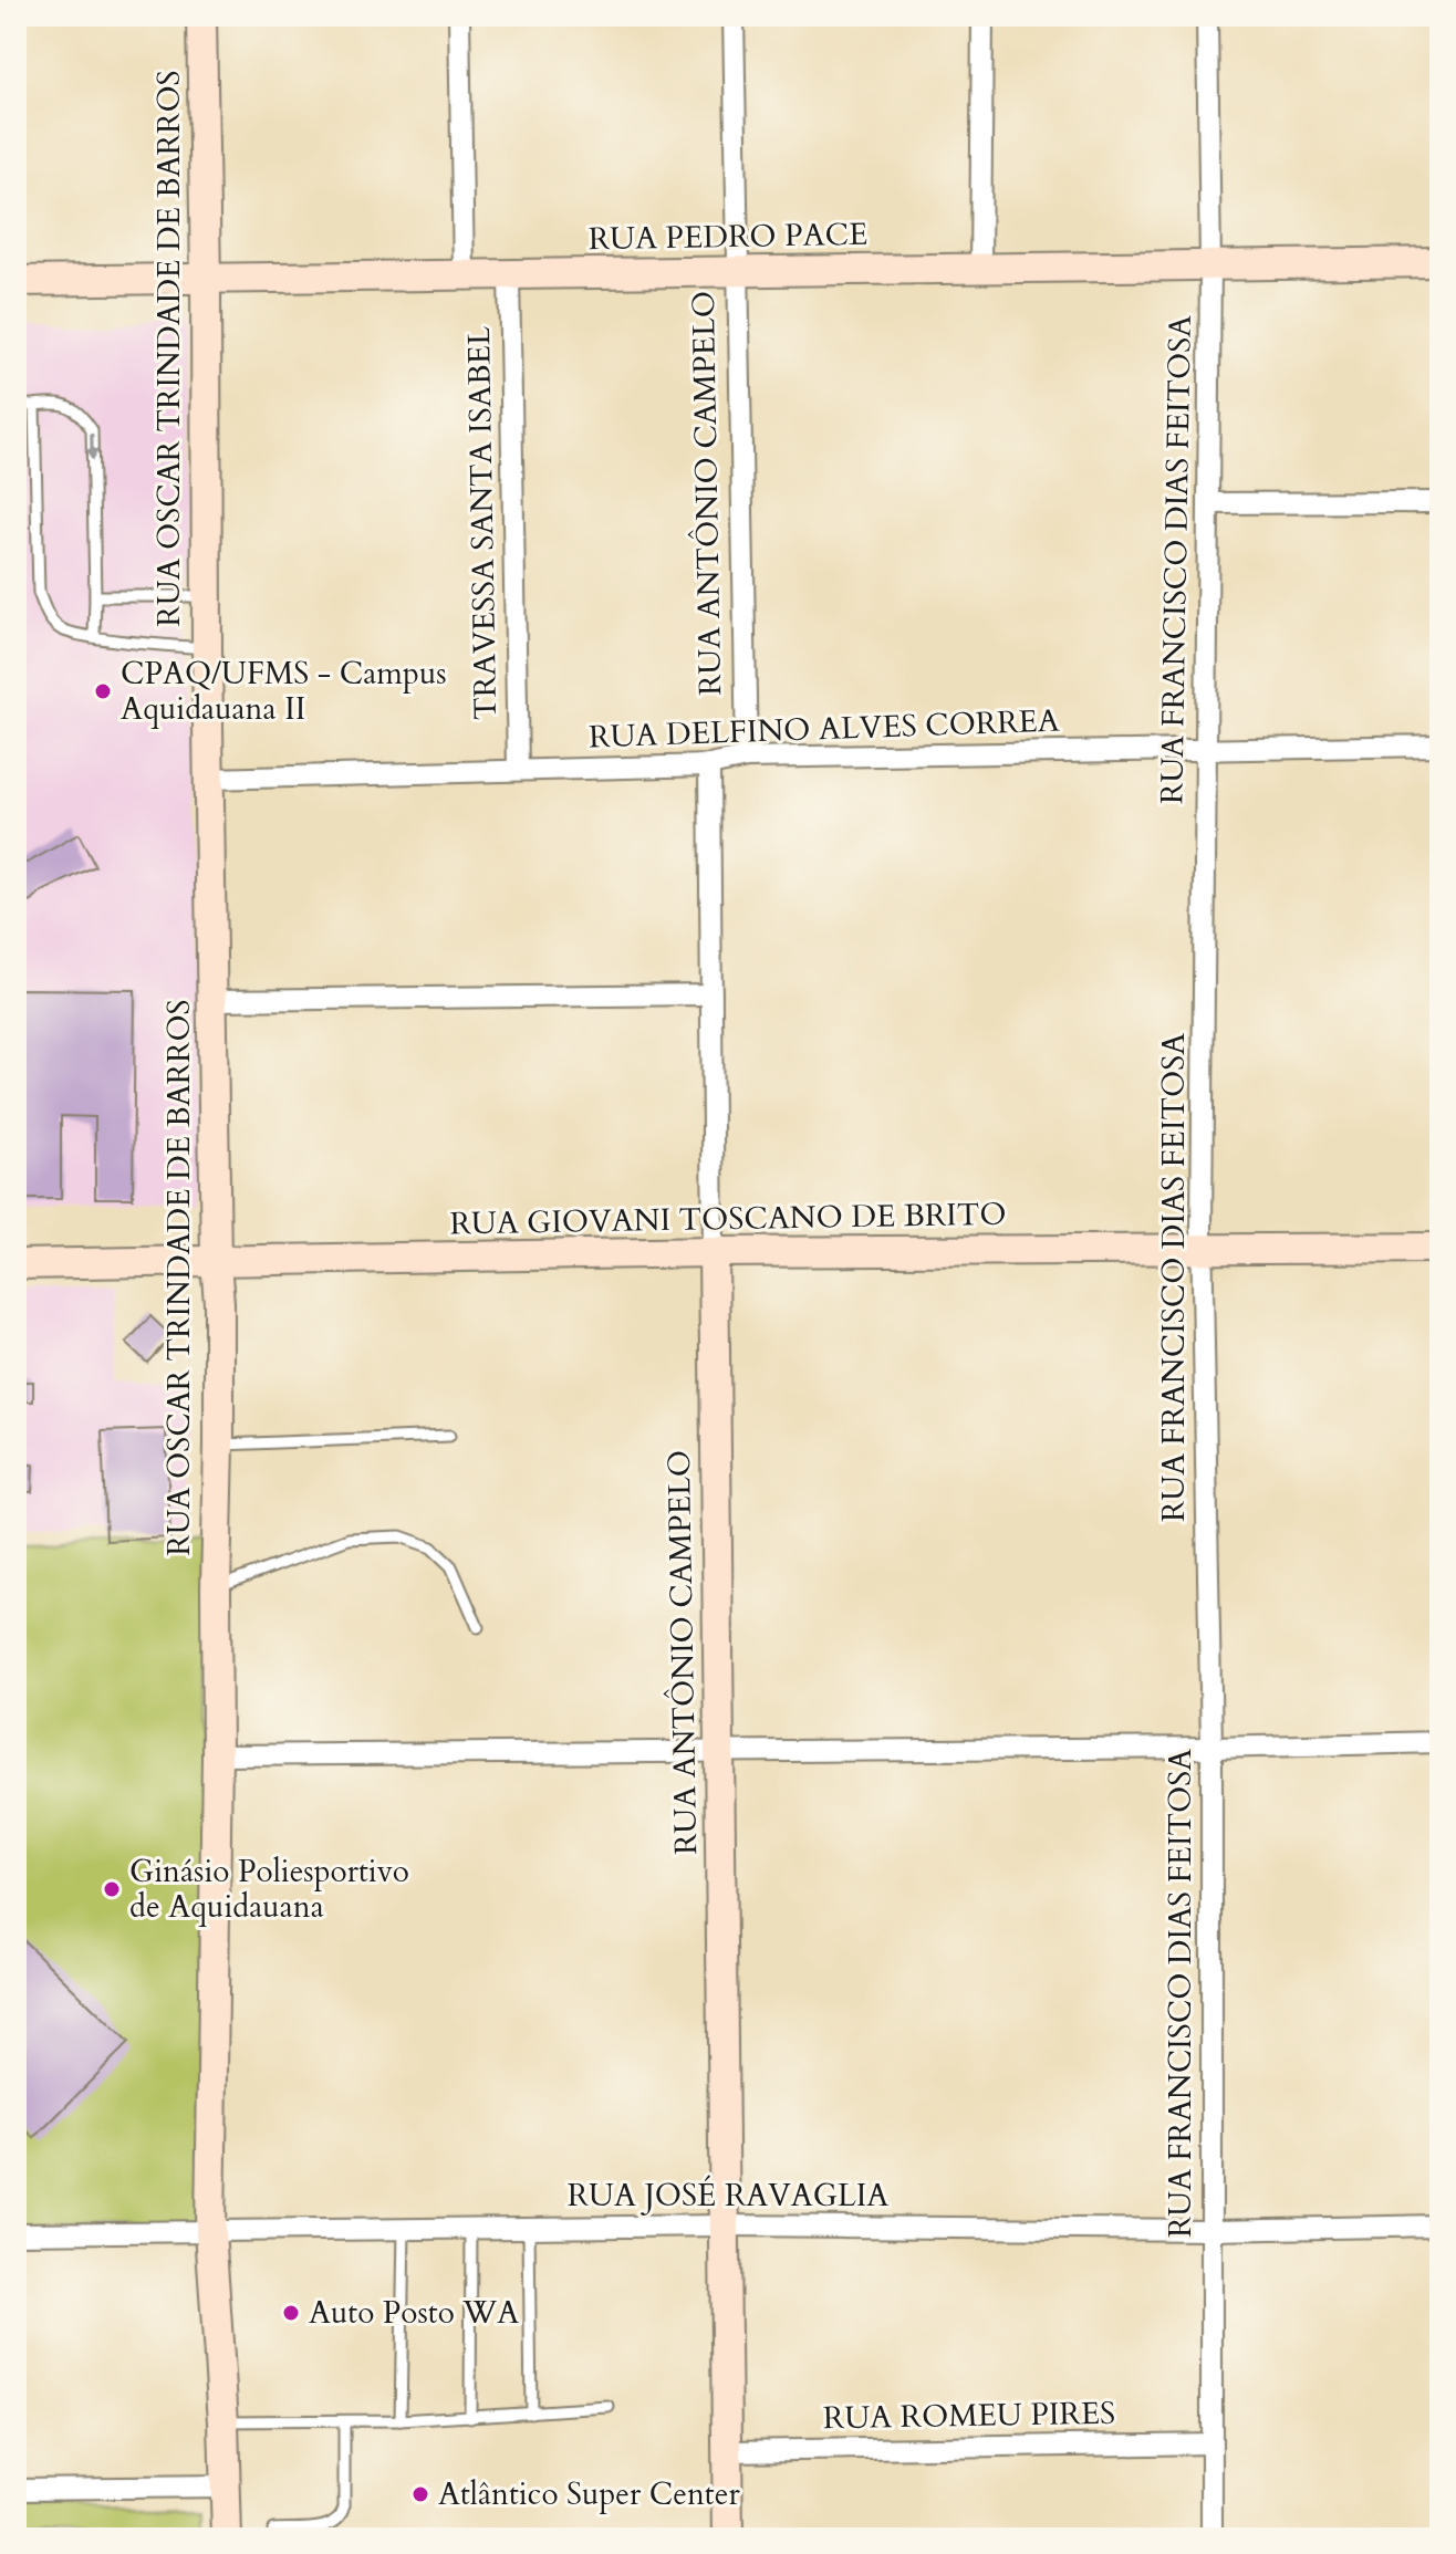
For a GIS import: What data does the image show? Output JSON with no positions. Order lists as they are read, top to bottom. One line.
{"streets":{"main road":["RUA PEDRO PACE","RUA OSCAR TRINDADE DE BARROS","RUA ANTÔNIO CAMPELO","RUA GIOVANI TOSCANO DE BRITO"],"street":["TRAVESSA SANTA ISABEL","RUA FRANCISCO DIAS FEITOSA","RUA DELFINO ALVES CORREA","RUA JOSÉ RAVAGLIA","RUA ROMEU PIRES"]},"crossings":[["RUA PEDRO PACE","RUA OSCAR TRINDADE DE BARROS"],["RUA PEDRO PACE","RUA ANTÔNIO CAMPELO"],["RUA PEDRO PACE","TRAVESSA SANTA ISABEL"],["RUA PEDRO PACE","RUA FRANCISCO DIAS FEITOSA"],["RUA OSCAR TRINDADE DE BARROS","RUA DELFINO ALVES CORREA"],["RUA OSCAR TRINDADE DE BARROS","RUA GIOVANI TOSCANO DE BRITO"],["RUA OSCAR TRINDADE DE BARROS","RUA JOSÉ RAVAGLIA"],["RUA ANTÔNIO CAMPELO","RUA DELFINO ALVES CORREA"],["RUA ANTÔNIO CAMPELO","RUA GIOVANI TOSCANO DE BRITO"],["RUA ANTÔNIO CAMPELO","RUA JOSÉ RAVAGLIA"],["RUA ANTÔNIO CAMPELO","RUA ROMEU PIRES"],["TRAVESSA SANTA ISABEL","RUA DELFINO ALVES CORREA"],["RUA FRANCISCO DIAS FEITOSA","RUA DELFINO ALVES CORREA"],["RUA FRANCISCO DIAS FEITOSA","RUA GIOVANI TOSCANO DE BRITO"],["RUA FRANCISCO DIAS FEITOSA","RUA JOSÉ RAVAGLIA"],["RUA FRANCISCO DIAS FEITOSA","RUA ROMEU PIRES"]],"places":["CPAQ/UFMS - Campus Aquidauana II","Ginásio Poliesportivo de Aquidauana","Auto Posto WA","Atlântico Super Center"]}
